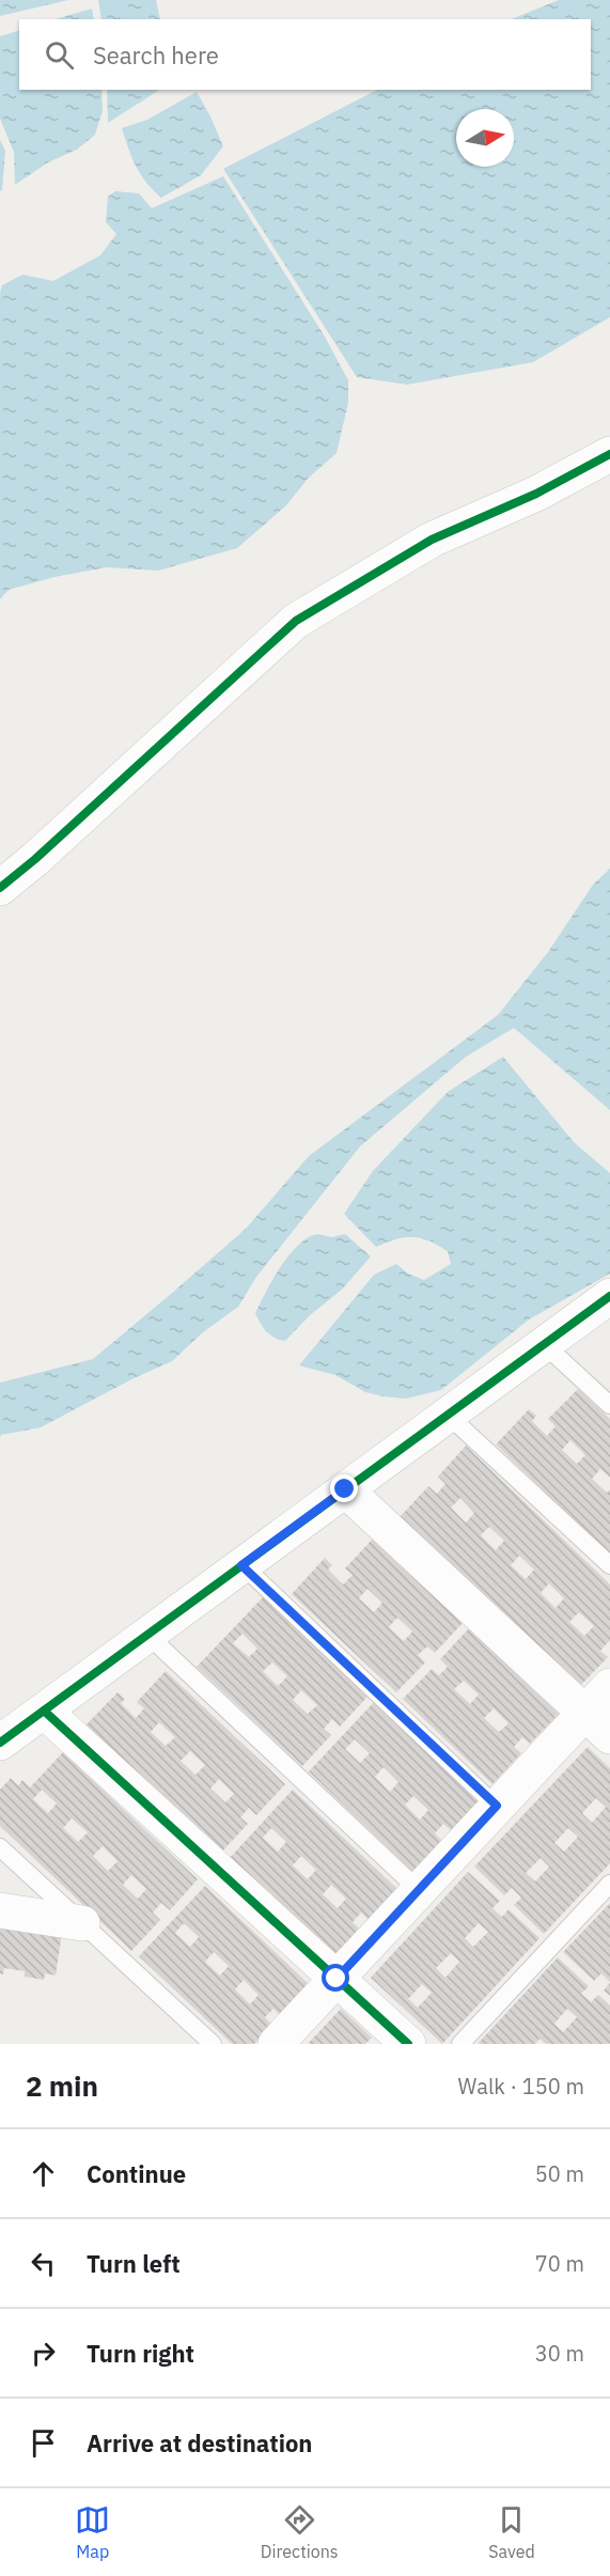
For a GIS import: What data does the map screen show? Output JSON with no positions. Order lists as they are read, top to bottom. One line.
{"north":"right","page":{"search":"Search here","heading":["2 min","Walk · 150 m"],"list":[["Continue","50 m"],["Turn left","70 m"],["Turn right","30 m"],"Arrive at destination"],"nav":["Map","Directions","Saved"]}}
